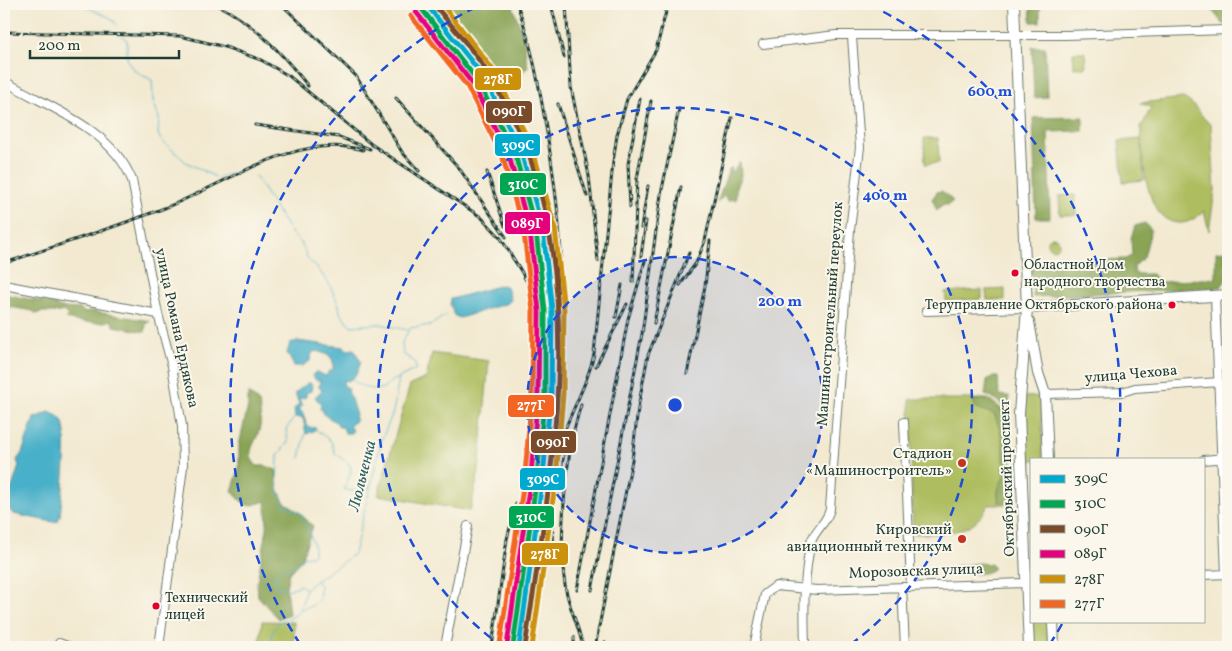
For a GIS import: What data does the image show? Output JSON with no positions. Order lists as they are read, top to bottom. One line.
{"streets":{"main road":["Октябрьский проспект"],"street":["Машиностроительный переулок","улица Романа Ердякова","улица Чехова","Морозовская улица"]},"crossings":[["Машиностроительный переулок","Морозовская улица"],["улица Чехова","Октябрьский проспект"],["Октябрьский проспект","Морозовская улица"]],"water":["Люльченка"],"places":["Областной Дом народного творчества","Теруправление Октябрьского района","Стадион «Машиностроитель»","Кировский авиационный техникум","Технический лицей"],"lines":["transit line 309С","transit line 090Г","transit line 278Г","transit line 310С","transit line 089Г","transit line 277Г"],"legend":["309С","310С","090Г","089Г","278Г","277Г"],"scale_bar":"200 m","rings":["600 m","400 m","200 m"]}
